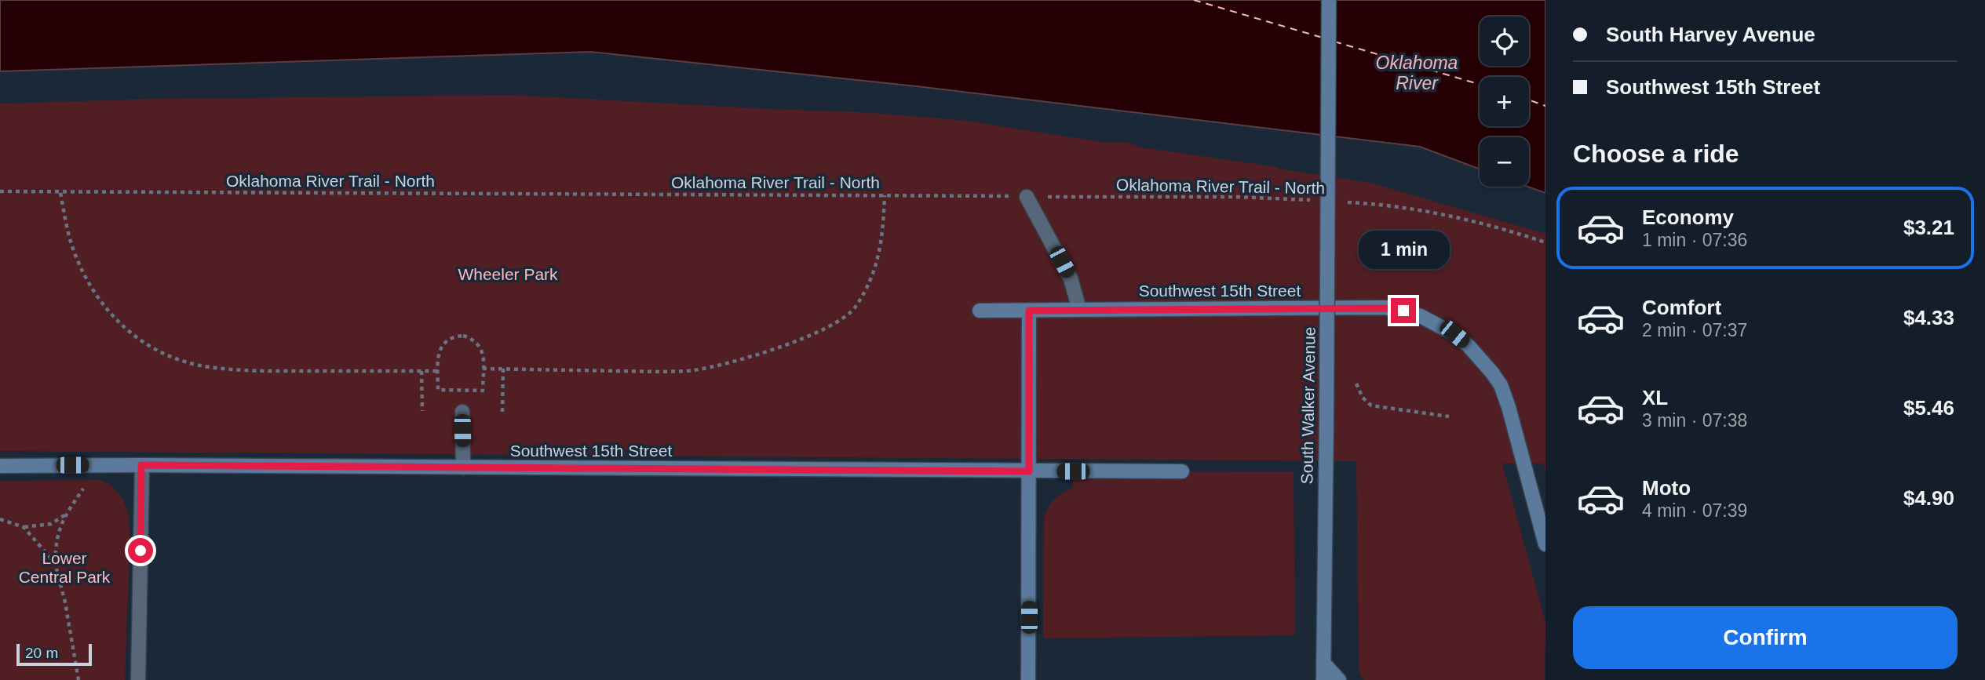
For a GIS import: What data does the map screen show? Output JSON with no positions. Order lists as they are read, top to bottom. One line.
{"streets":{"street":["Southwest 15th Street","South Walker Avenue"],"path":["Oklahoma River Trail - North"]},"water":["Oklahoma River"],"parks":["Wheeler Park","Lower Central Park"],"scale_bar":"20 m","page":{"banner":["South Harvey Avenue","Southwest 15th Street"],"map_buttons":["+","−"],"heading":"Choose a ride","list":[{"name":"Economy","note":"1 min · 07:36","value":"$3.21"},{"name":"Comfort","note":"2 min · 07:37","value":"$4.33"},{"name":"XL","note":"3 min · 07:38","value":"$5.46"},{"name":"Moto","note":"4 min · 07:39","value":"$4.90"}],"bubble":"1 min","buttons":"Confirm","scale":"20 m"}}
